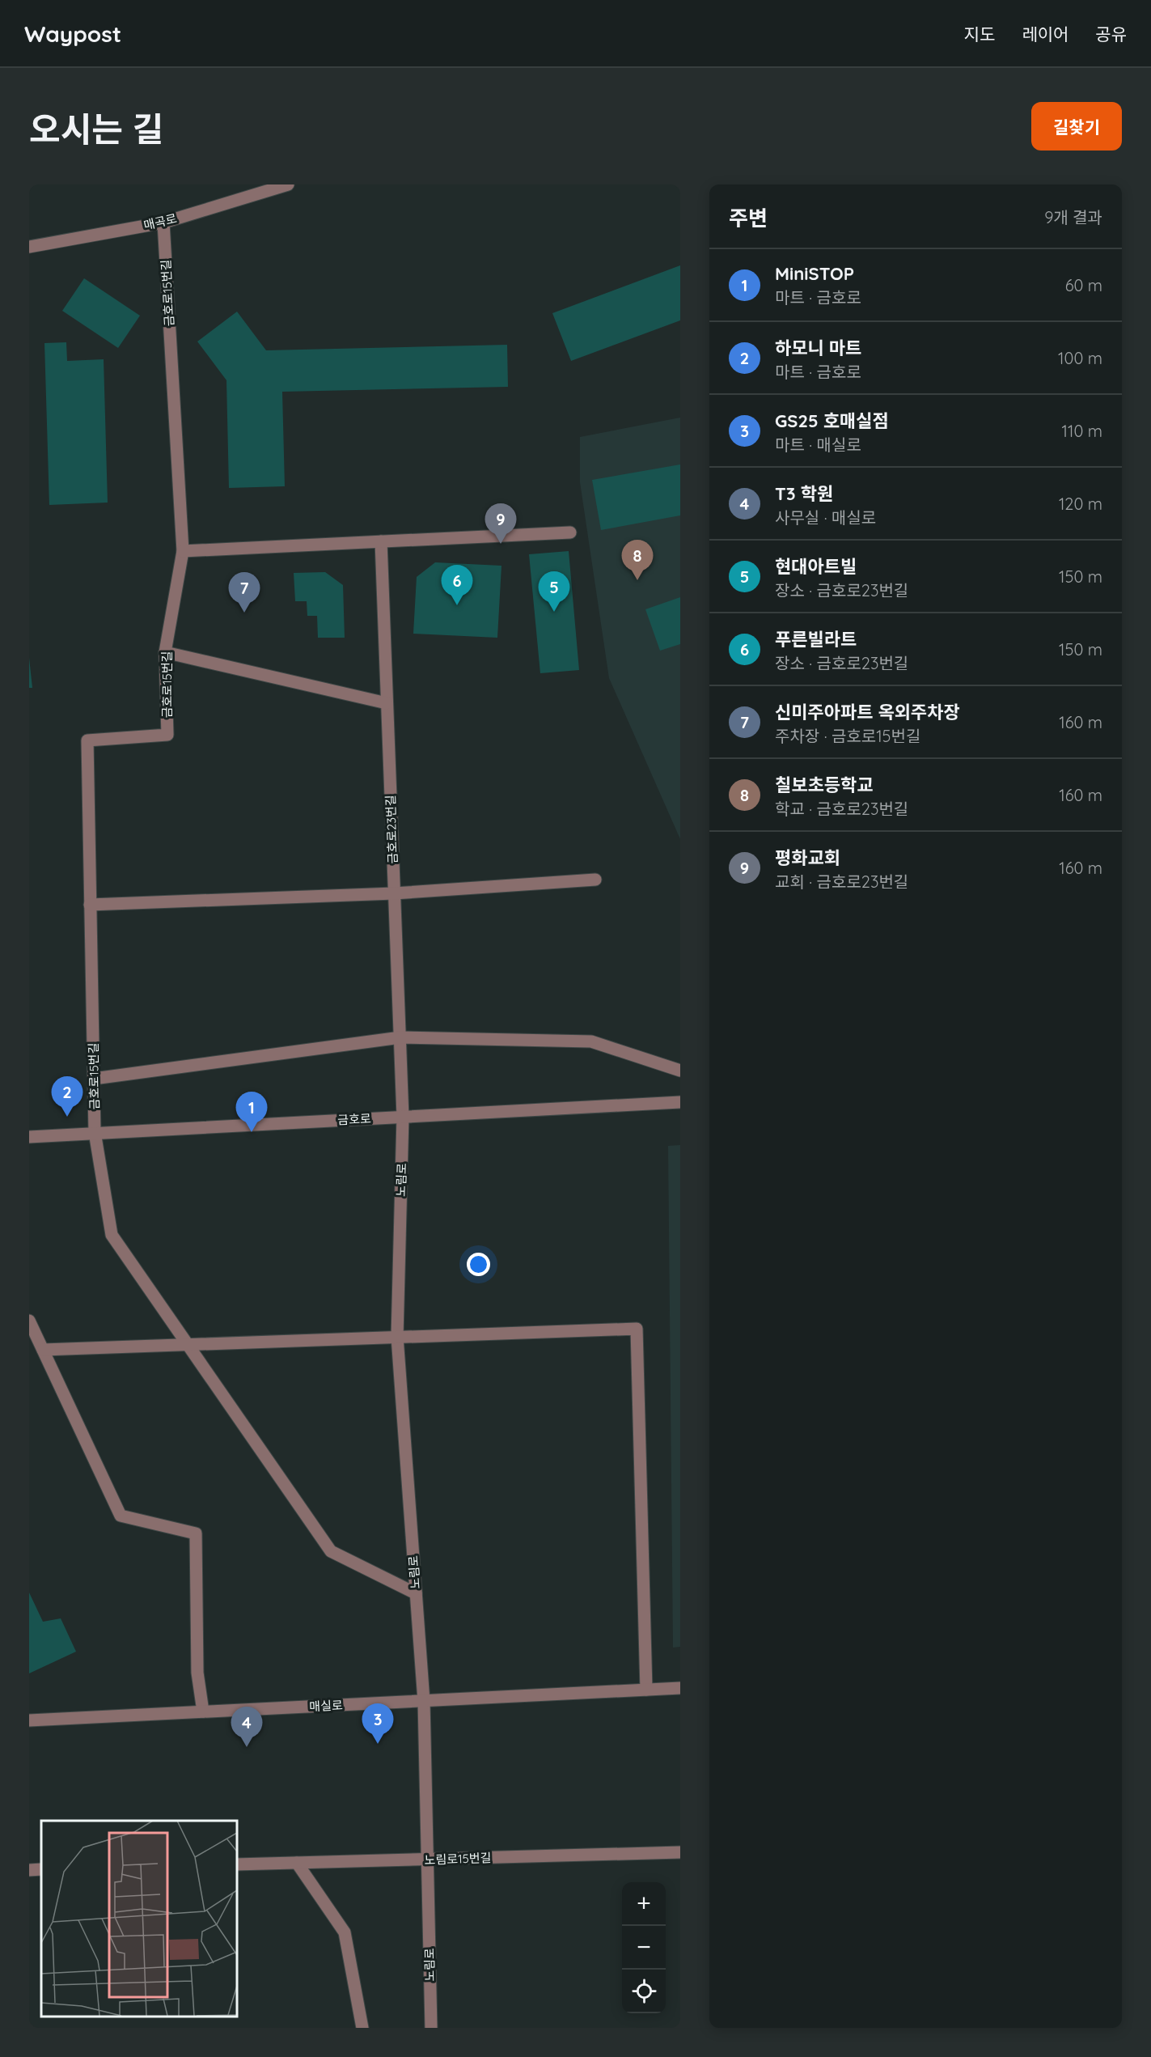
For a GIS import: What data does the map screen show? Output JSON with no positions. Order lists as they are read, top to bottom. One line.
{"streets":{"street":["매곡로","금호로15번길","금호로23번길","금호로","노림로","매실로","노림로15번길"]},"crossings":[["매곡로","금호로15번길"],["금호로15번길","금호로"],["금호로15번길","노림로"],["금호로23번길","금호로"],["금호로23번길","노림로"],["금호로","노림로"],["노림로","매실로"],["노림로","노림로15번길"]],"page":{"header":"Waypost","nav":["지도","레이어","공유"],"title":"오시는 길","buttons":"길찾기","heading":["주변","9개 결과"],"list":[{"mark":"1","name":"MiniSTOP","note":"마트 · 금호로","value":"60 m"},{"mark":"2","name":"하모니 마트","note":"마트 · 금호로","value":"100 m"},{"mark":"3","name":"GS25 호매실점","note":"마트 · 매실로","value":"110 m"},{"mark":"4","name":"T3 학원","note":"사무실 · 매실로","value":"120 m"},{"mark":"5","name":"현대아트빌","note":"장소 · 금호로23번길","value":"150 m"},{"mark":"6","name":"푸른빌라트","note":"장소 · 금호로23번길","value":"150 m"},{"mark":"7","name":"신미주아파트 옥외주차장","note":"주차장 · 금호로15번길","value":"160 m"},{"mark":"8","name":"칠보초등학교","note":"학교 · 금호로23번길","value":"160 m"},{"mark":"9","name":"평화교회","note":"교회 · 금호로23번길","value":"160 m"}],"pins":["9","8","6","5","7","2","1","3","4"],"map_buttons":["+","−"]}}
